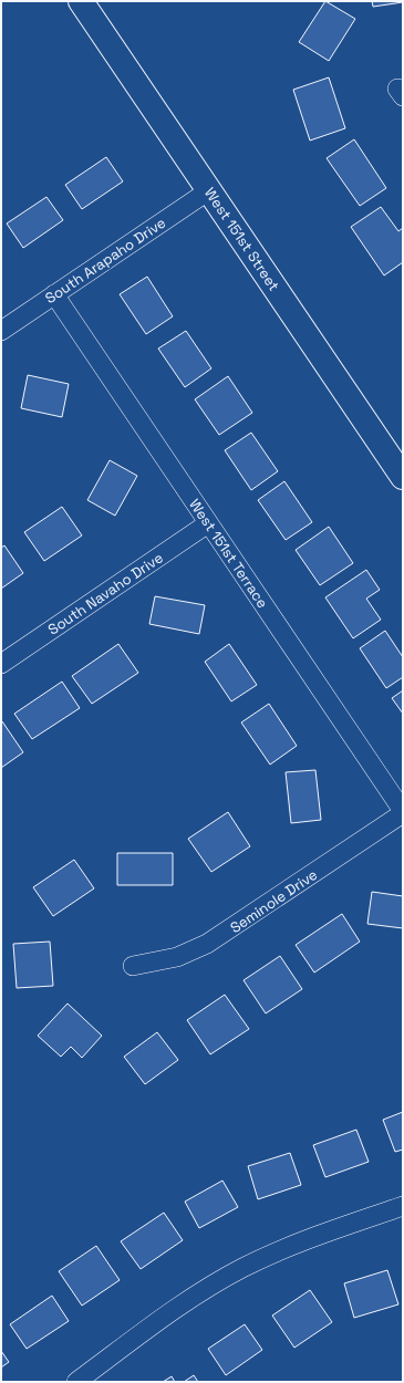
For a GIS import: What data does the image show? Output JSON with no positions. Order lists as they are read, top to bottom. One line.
{"streets":{"main road":["West 151st Street"],"street":["South Arapaho Drive","West 151st Terrace","South Navaho Drive","Seminole Drive"]},"crossings":[["West 151st Street","South Arapaho Drive"],["South Arapaho Drive","West 151st Terrace"],["West 151st Terrace","South Navaho Drive"],["West 151st Terrace","Seminole Drive"]]}
